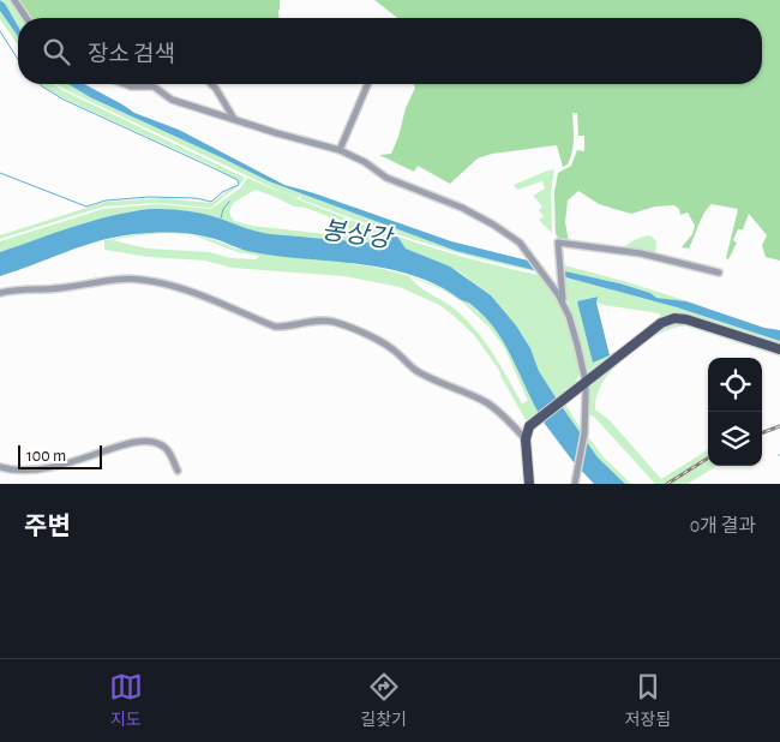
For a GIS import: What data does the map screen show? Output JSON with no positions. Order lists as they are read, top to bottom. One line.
{"water":["봉상강"],"scale_bar":"100 m","page":{"search":"장소 검색","scale":"100 m","heading":["주변","0개 결과"],"nav":["지도","길찾기","저장됨"]}}
